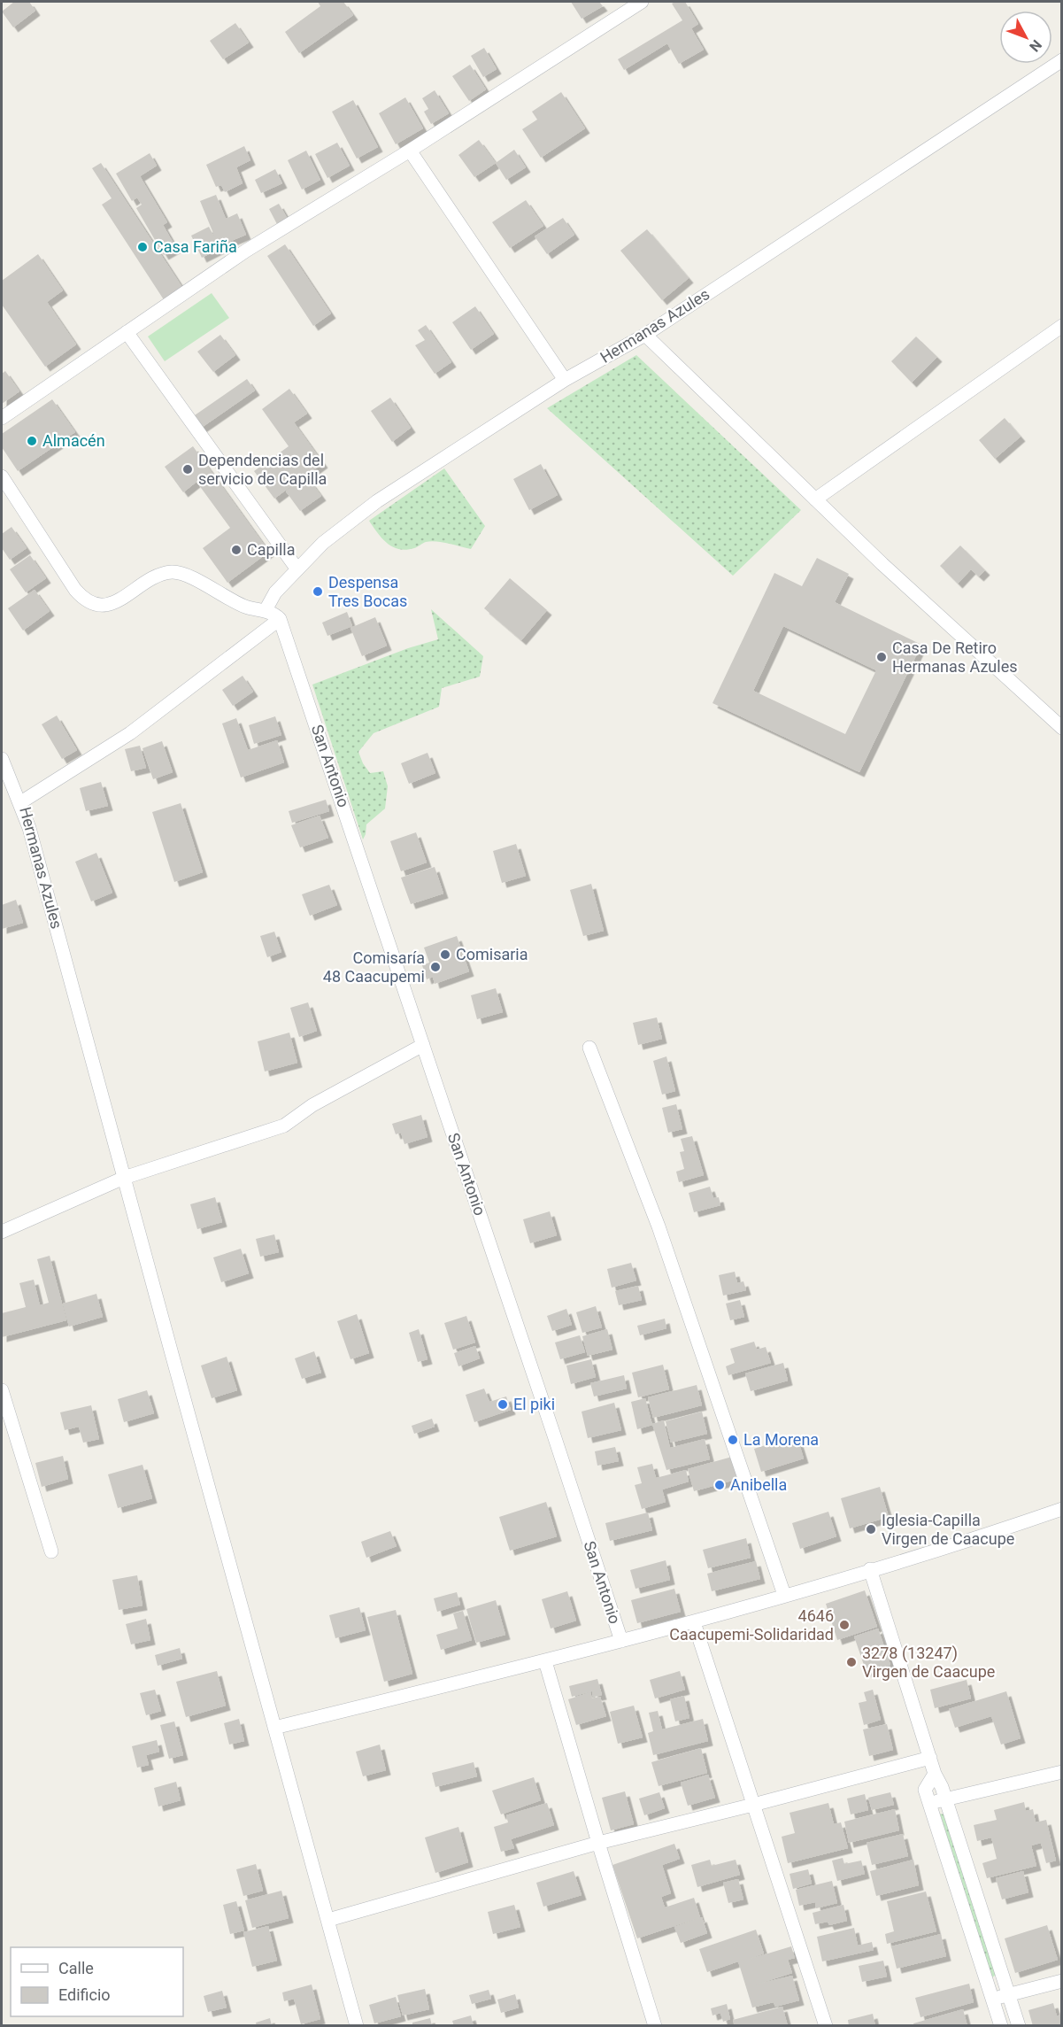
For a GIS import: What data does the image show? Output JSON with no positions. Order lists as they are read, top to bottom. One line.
{"streets":{"street":["Hermanas Azules","San Antonio"]},"crossings":[["Hermanas Azules","San Antonio"]],"places":["Casa Fariña","Almacén","Dependencias del servicio de Capilla","Capilla","Despensa Tres Bocas","Casa De Retiro Hermanas Azules","Comisaria","Comisaría 48 Caacupemi","El piki","La Morena","Anibella","Iglesia-Capilla Virgen de Caacupe","4646 Caacupemi-Solidaridad","3278 (13247) Virgen de Caacupe"],"legend":["Calle","Edificio"],"north":"bottom right"}
